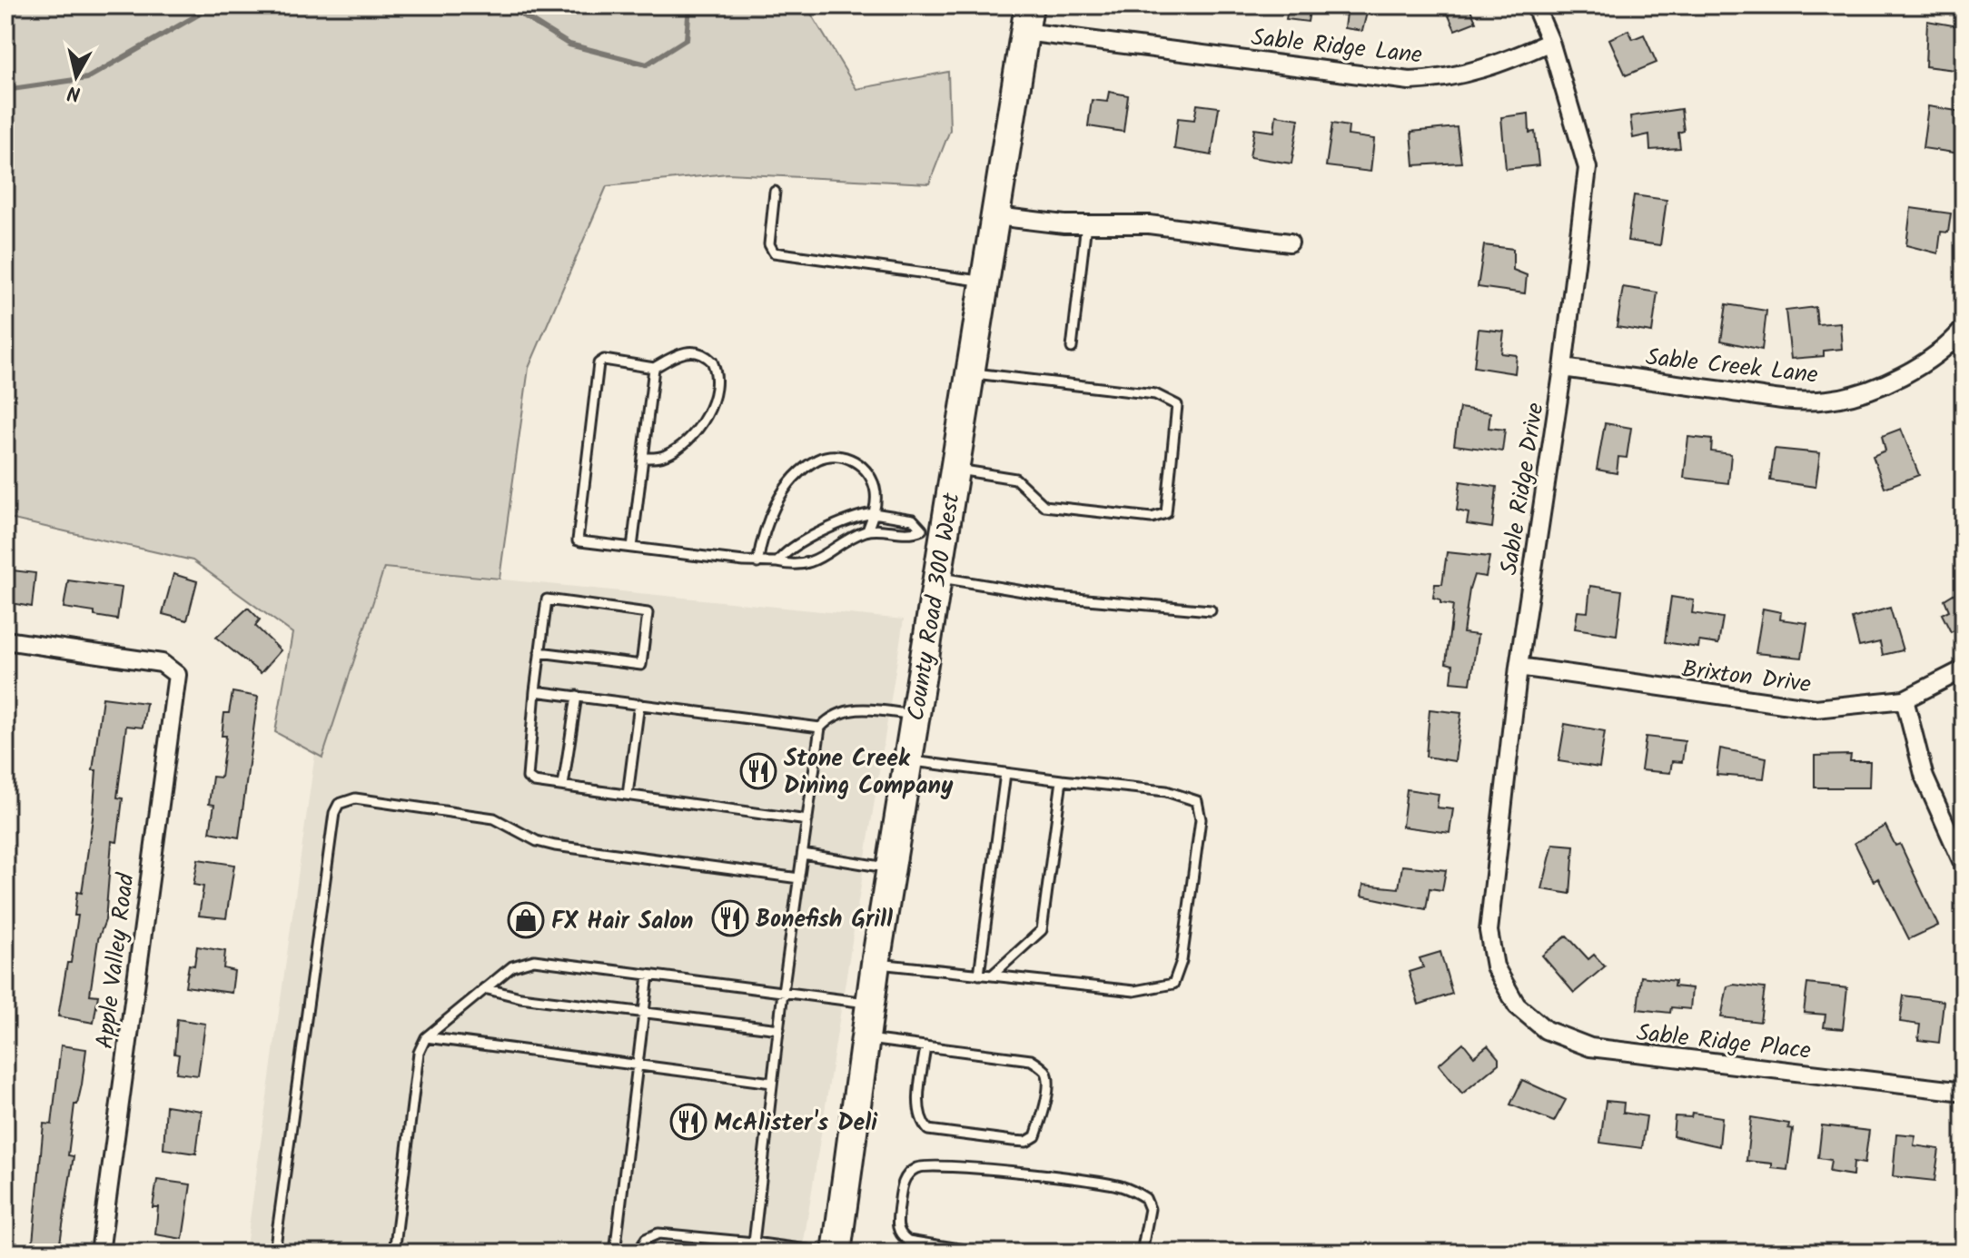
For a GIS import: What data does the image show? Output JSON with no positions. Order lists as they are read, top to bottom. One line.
{"streets":{"main road":["County Road 300 West"],"street":["Sable Ridge Lane","Sable Creek Lane","Sable Ridge Drive","Brixton Drive","Apple Valley Road","Sable Ridge Place"]},"crossings":[["Sable Ridge Lane","Sable Ridge Drive"],["Sable Ridge Lane","County Road 300 West"],["Sable Creek Lane","Sable Ridge Drive"],["Sable Ridge Drive","Brixton Drive"],["Sable Ridge Drive","Sable Ridge Place"]],"places":{"restaurant":["Stone Creek Dining Company","Bonefish Grill","McAlister's Deli"],"shop":["FX Hair Salon"]},"north":"bottom"}
